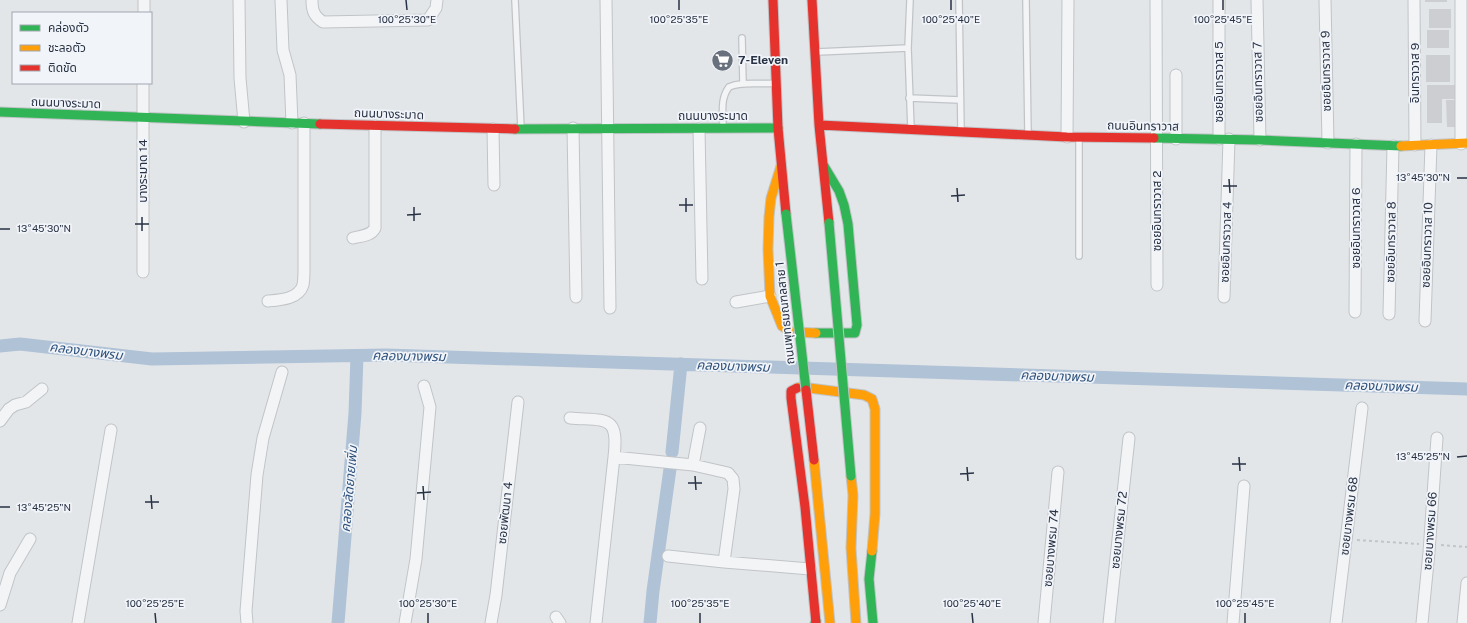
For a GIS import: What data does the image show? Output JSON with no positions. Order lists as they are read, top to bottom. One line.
{"streets":{"main road":["ถนนบางระมาด","ถนนอินทราวาส","ถนนพุทธมณฑลสาย 1"],"street":["ซอยอินทราวาส 9","อินทราวาส 9","ซอยอินทราวาส 5","ซอยอินทราวาส 7","บางระมาด 14","ซอยอินทราวาส 2","ซอยอินทราวาส 6","ซอยอินทราวาส 4","ซอยอินทราวาส 8","ซอยอินทราวาส 10","ซอยพัฒนา 4","ซอยบางพรม 68","ซอยบางพรม 72","ซอยบางพรม 66","ซอยบางพรม 74"]},"crossings":[["ซอยอินทราวาส 9","ถนนอินทราวาส"],["อินทราวาส 9","ถนนอินทราวาส"],["ซอยอินทราวาส 5","ถนนอินทราวาส"],["ซอยอินทราวาส 5","ซอยอินทราวาส 4"],["ซอยอินทราวาส 7","ถนนอินทราวาส"],["ถนนบางระมาด","บางระมาด 14"],["ถนนบางระมาด","ถนนพุทธมณฑลสาย 1"],["ถนนอินทราวาส","ซอยอินทราวาส 2"],["ถนนอินทราวาส","ซอยอินทราวาส 6"],["ถนนอินทราวาส","ซอยอินทราวาส 4"],["ถนนอินทราวาส","ซอยอินทราวาส 8"],["ถนนอินทราวาส","ซอยอินทราวาส 10"]],"water":["คลองบางพรม","คลองลัดยายเพิ่ม"],"places":{"supermarket":["7-Eleven"]},"legend":["คล่องตัว","ชะลอตัว","ติดขัด"],"coordinates":["100°25'30\"E","100°25'35\"E","100°25'40\"E","100°25'45\"E","13°45'30\"N","13°45'25\"N","100°25'25\"E"]}
